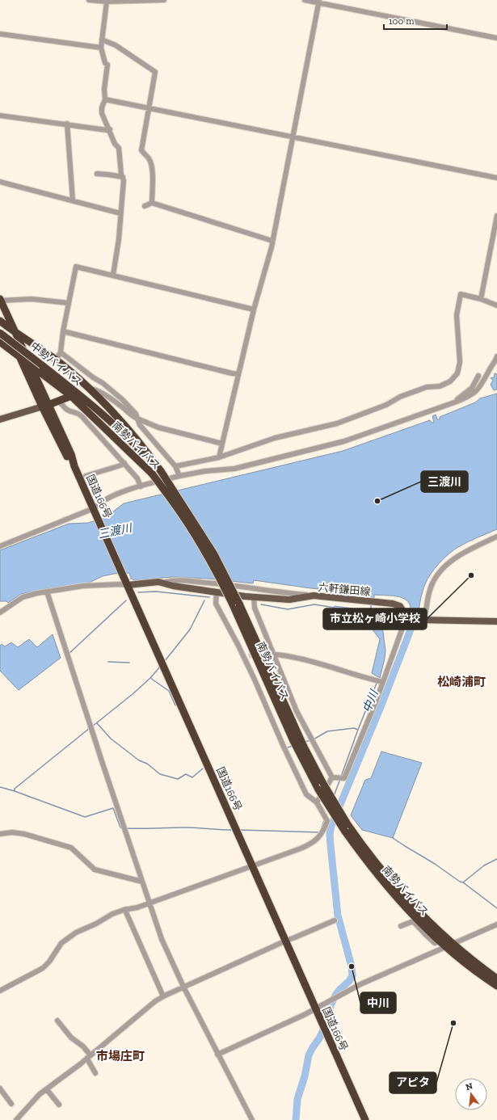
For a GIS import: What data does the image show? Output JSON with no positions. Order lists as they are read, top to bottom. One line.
{"streets":{"highway":["中勢バイパス","南勢バイパス","国道166号"],"main road":["六軒鎌田線"]},"crossings":[["中勢バイパス","南勢バイパス"],["国道166号","六軒鎌田線"]],"districts":["松崎浦町","市場庄町"],"water":["三渡川","中川"],"places":["三渡川","市立松ヶ崎小学校","中川","アピタ"],"scale_bar":"100 m","north":"top"}
